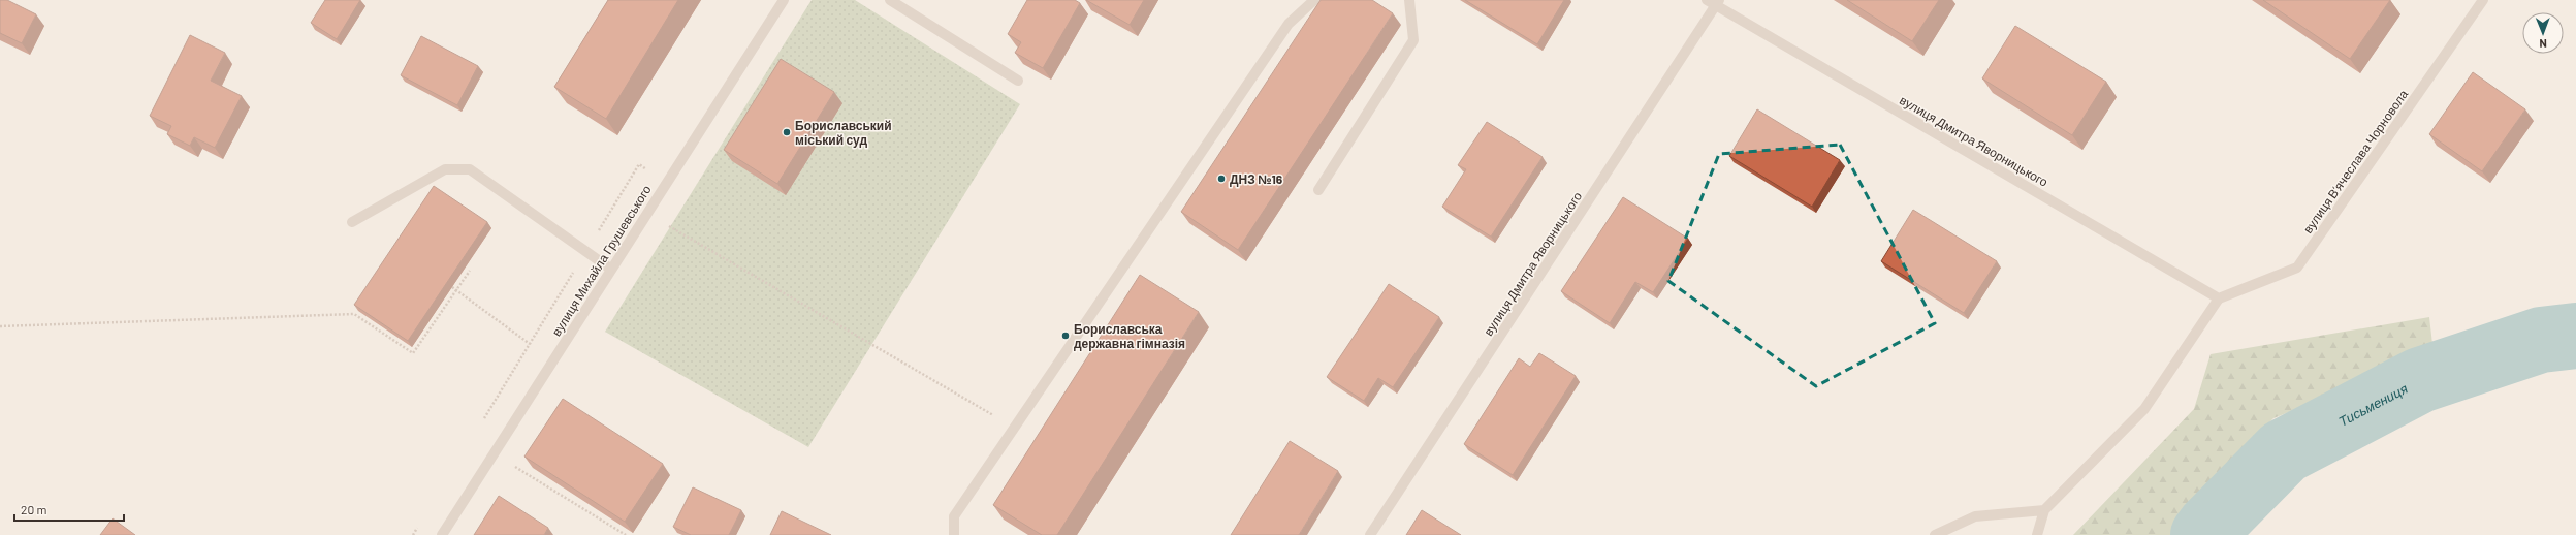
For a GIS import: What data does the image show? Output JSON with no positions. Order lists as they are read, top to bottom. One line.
{"streets":{"street":["вулиця Дмитра Яворницького","вулиця Вʼячеслава Чорновола","вулиця Михайла Грушевського"]},"crossings":[["вулиця Дмитра Яворницького","вулиця Вʼячеслава Чорновола"]],"water":["Тисьмениця"],"places":["Бориславський міський суд","ДНЗ №16","Бориславська державна гімназія"],"scale_bar":"20 m","north":"bottom"}
